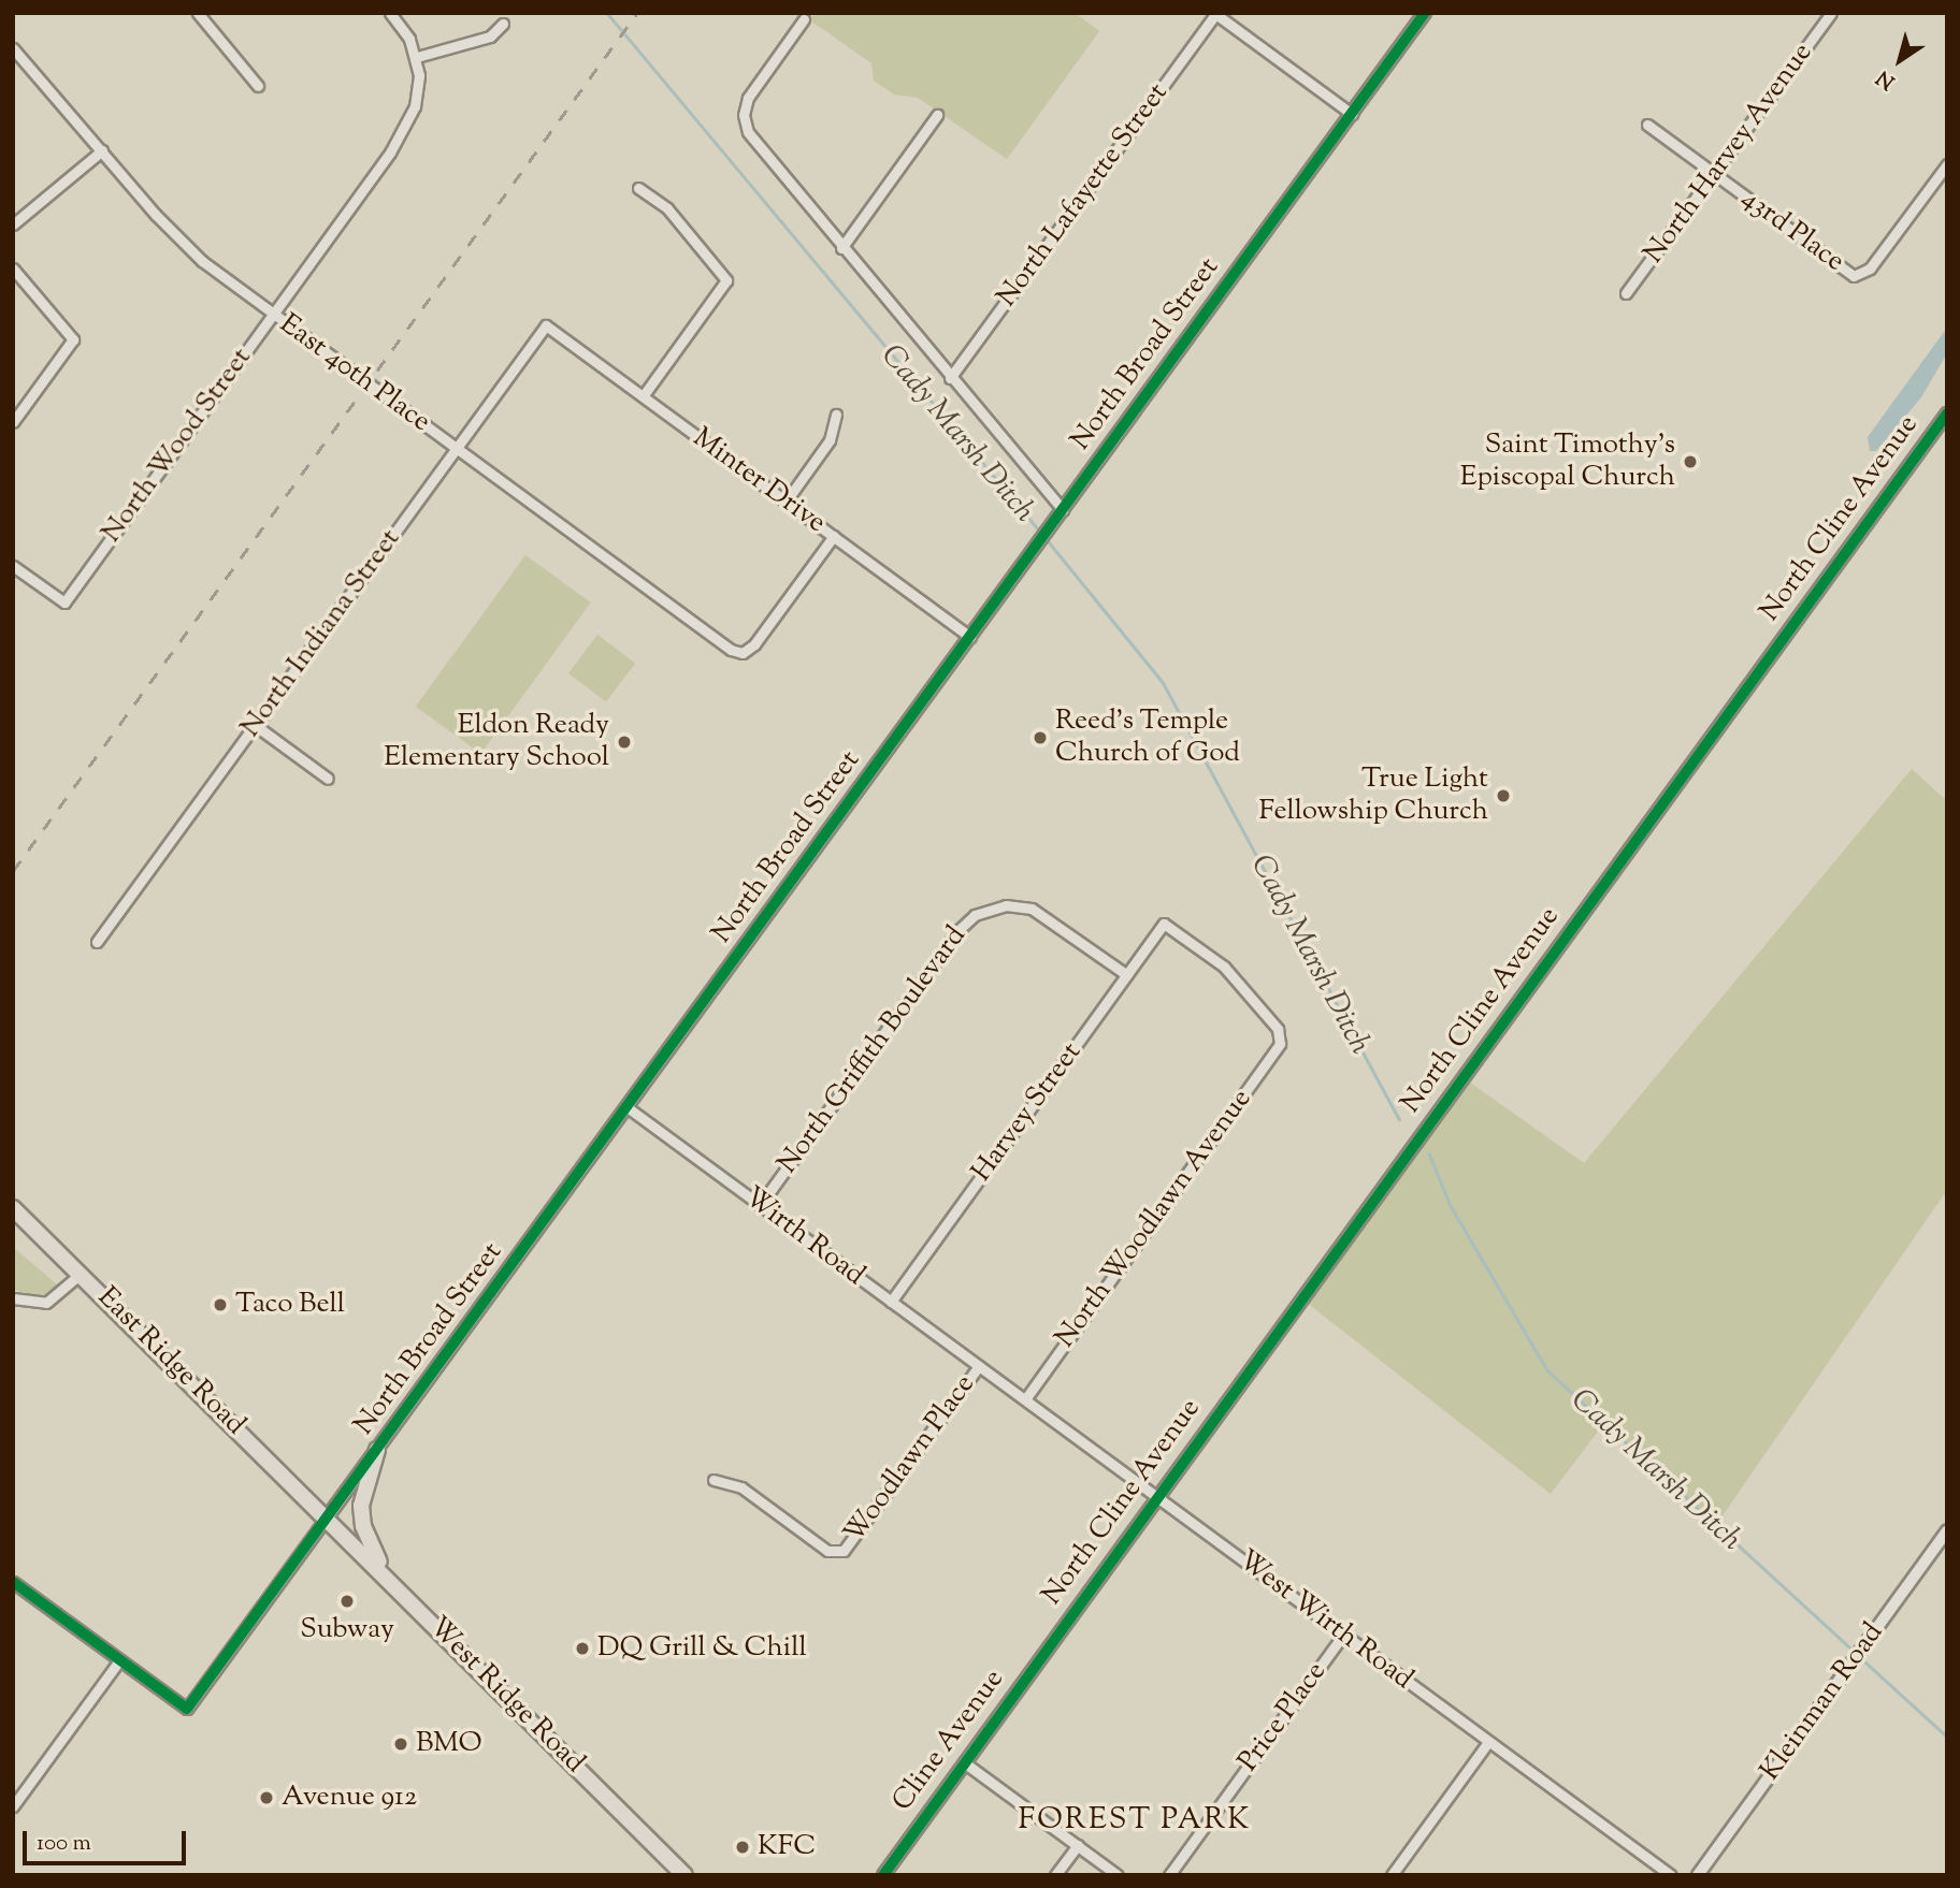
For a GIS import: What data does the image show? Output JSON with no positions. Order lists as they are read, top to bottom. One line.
{"streets":{"main road":["East Ridge Road","West Ridge Road"],"street":["North Harvey Avenue","North Lafayette Street","43rd Place","North Broad Street","East 40th Place","North Wood Street","Minter Drive","North Cline Avenue","North Indiana Street","North Griffith Boulevard","Harvey Street","North Woodlawn Avenue","Wirth Road","Woodlawn Place","West Wirth Road","Kleinman Road","Price Place","Cline Avenue"]},"crossings":[["North Harvey Avenue","43rd Place"],["North Broad Street","Minter Drive"],["North Broad Street","Wirth Road"],["North Broad Street","East Ridge Road"],["North Broad Street","West Ridge Road"],["East 40th Place","North Wood Street"],["East 40th Place","Minter Drive"],["East 40th Place","North Indiana Street"],["Minter Drive","North Indiana Street"],["North Cline Avenue","West Wirth Road"],["North Cline Avenue","Cline Avenue"],["North Griffith Boulevard","Harvey Street"],["North Griffith Boulevard","Wirth Road"],["Harvey Street","North Woodlawn Avenue"],["Harvey Street","Wirth Road"],["North Woodlawn Avenue","West Wirth Road"],["Wirth Road","Woodlawn Place"],["Wirth Road","West Wirth Road"],["East Ridge Road","West Ridge Road"],["Woodlawn Place","West Wirth Road"],["West Wirth Road","Price Place"]],"districts":["FOREST PARK"],"water":["Cady Marsh Ditch"],"places":["Saint Timothy's Episcopal Church","Reed's Temple Church of God","Eldon Ready Elementary School","True Light Fellowship Church","Taco Bell","Subway","DQ Grill & Chill","BMO","Avenue 912","KFC"],"scale_bar":"100 m","north":"bottom left"}
